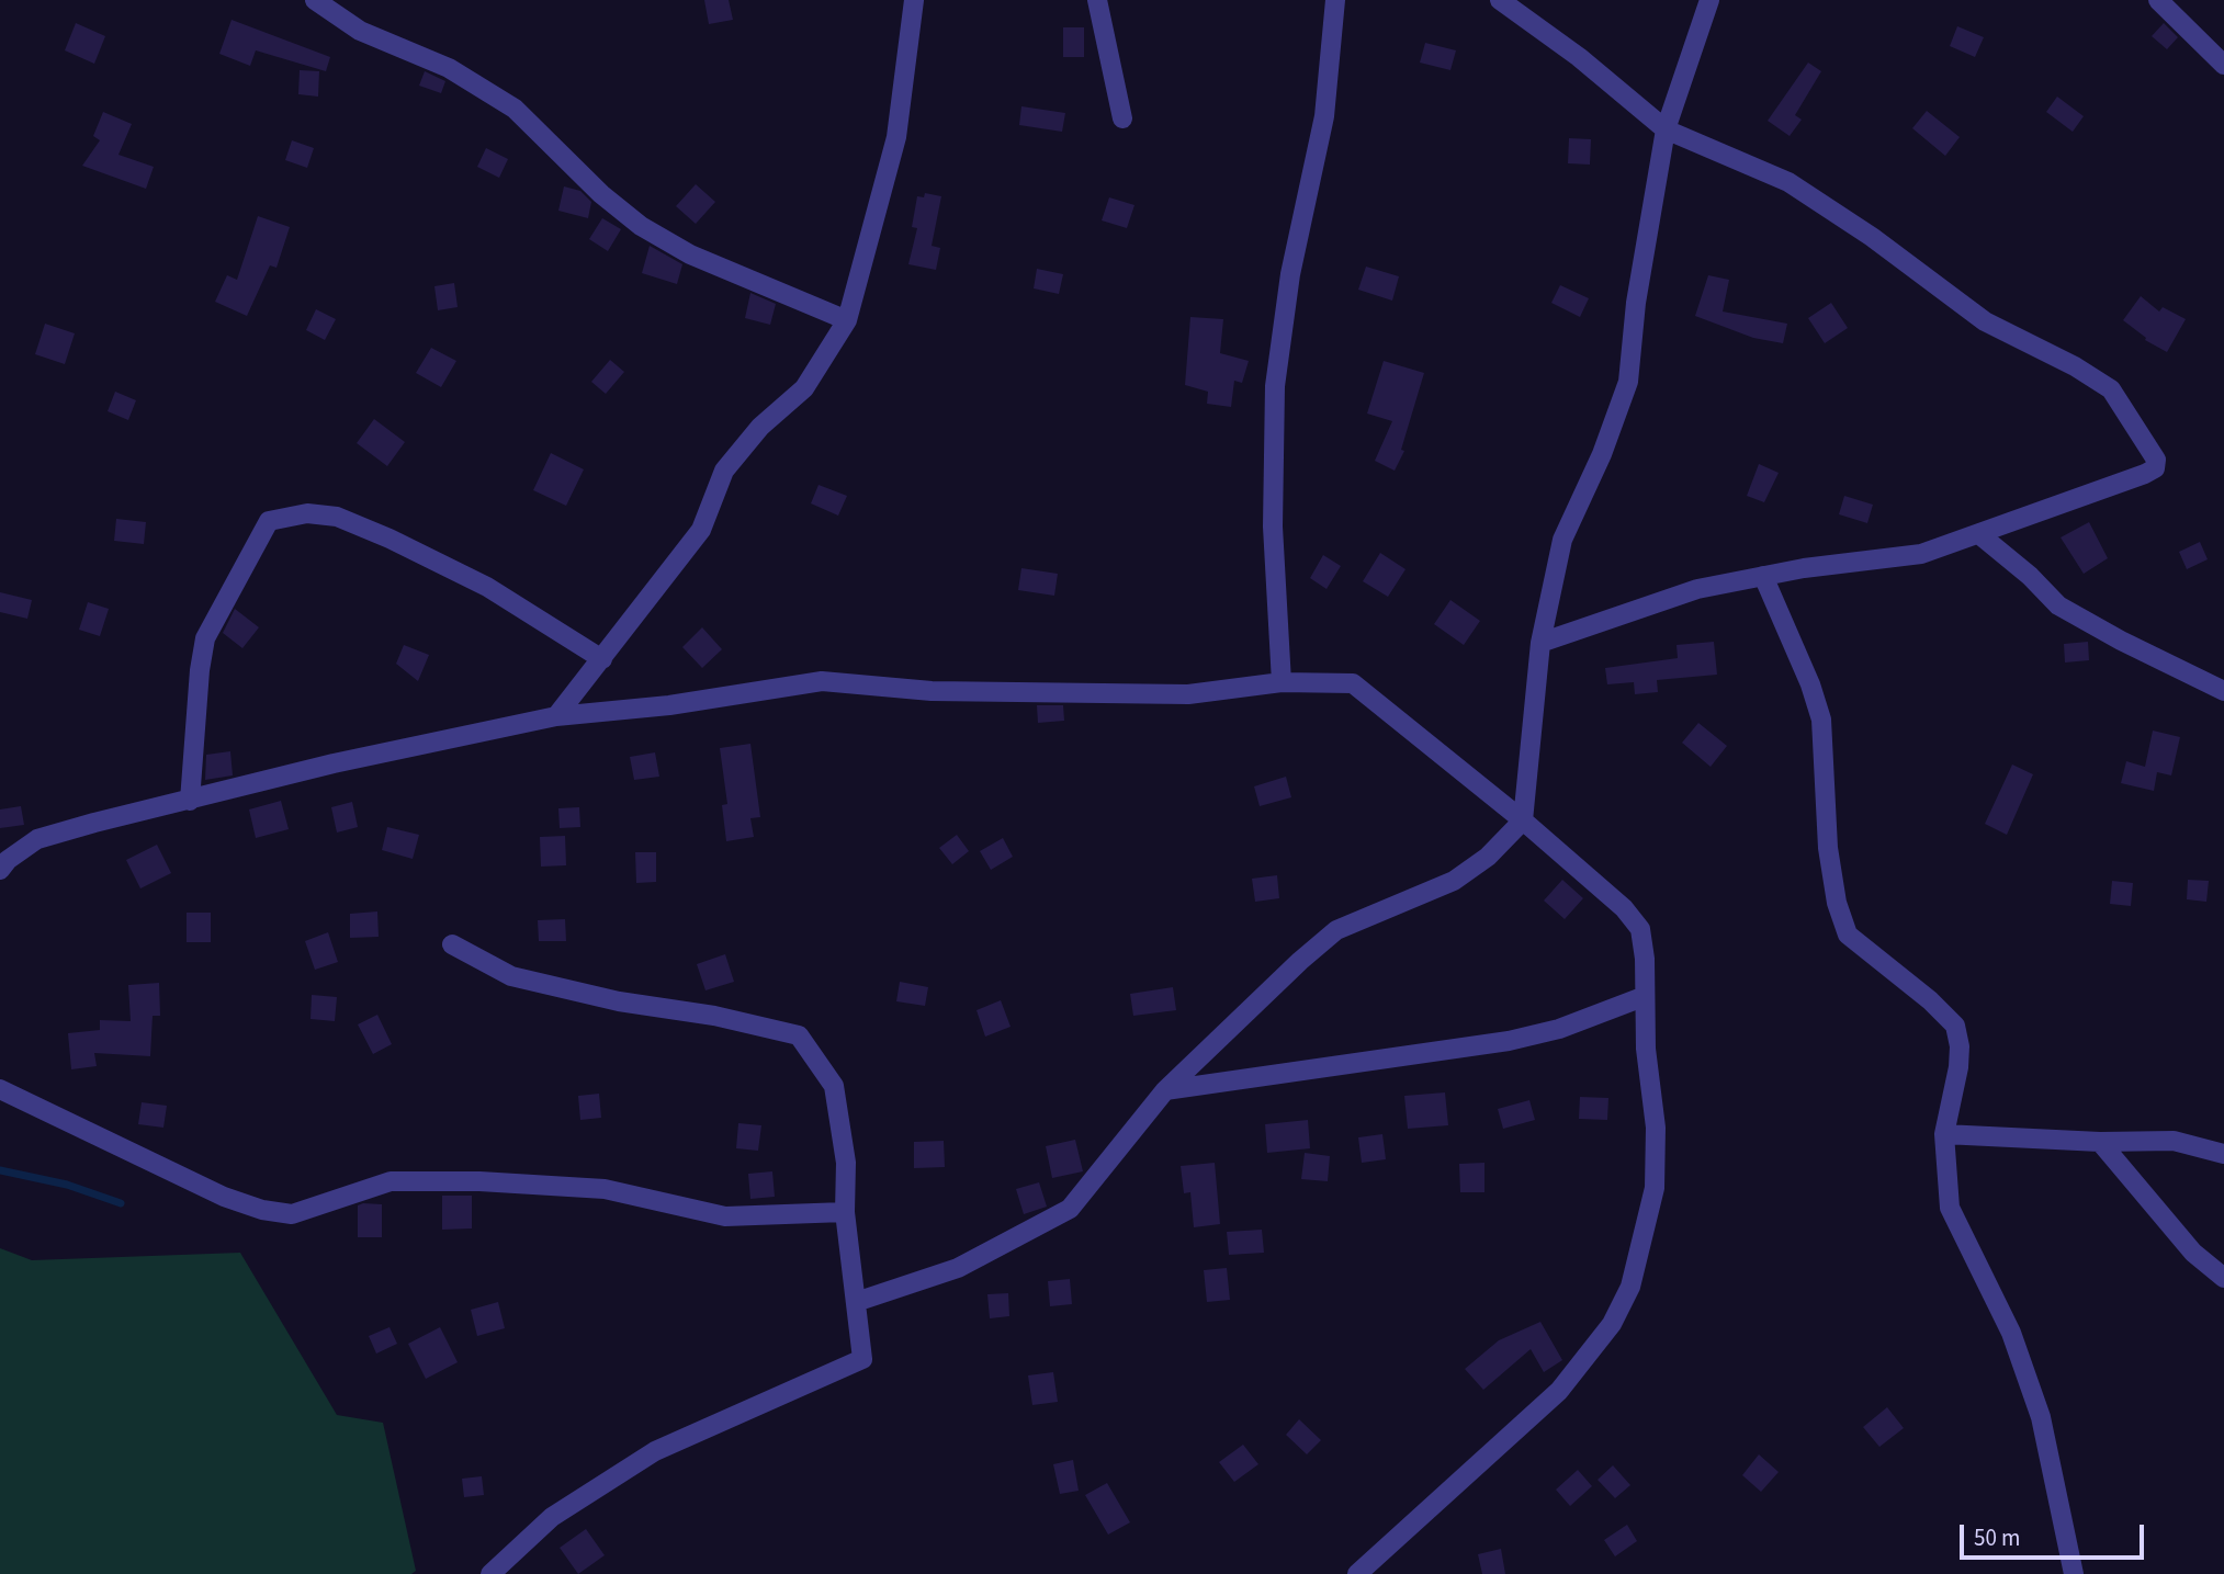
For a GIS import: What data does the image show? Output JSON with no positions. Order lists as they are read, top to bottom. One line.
{"scale_bar":"50 m"}
